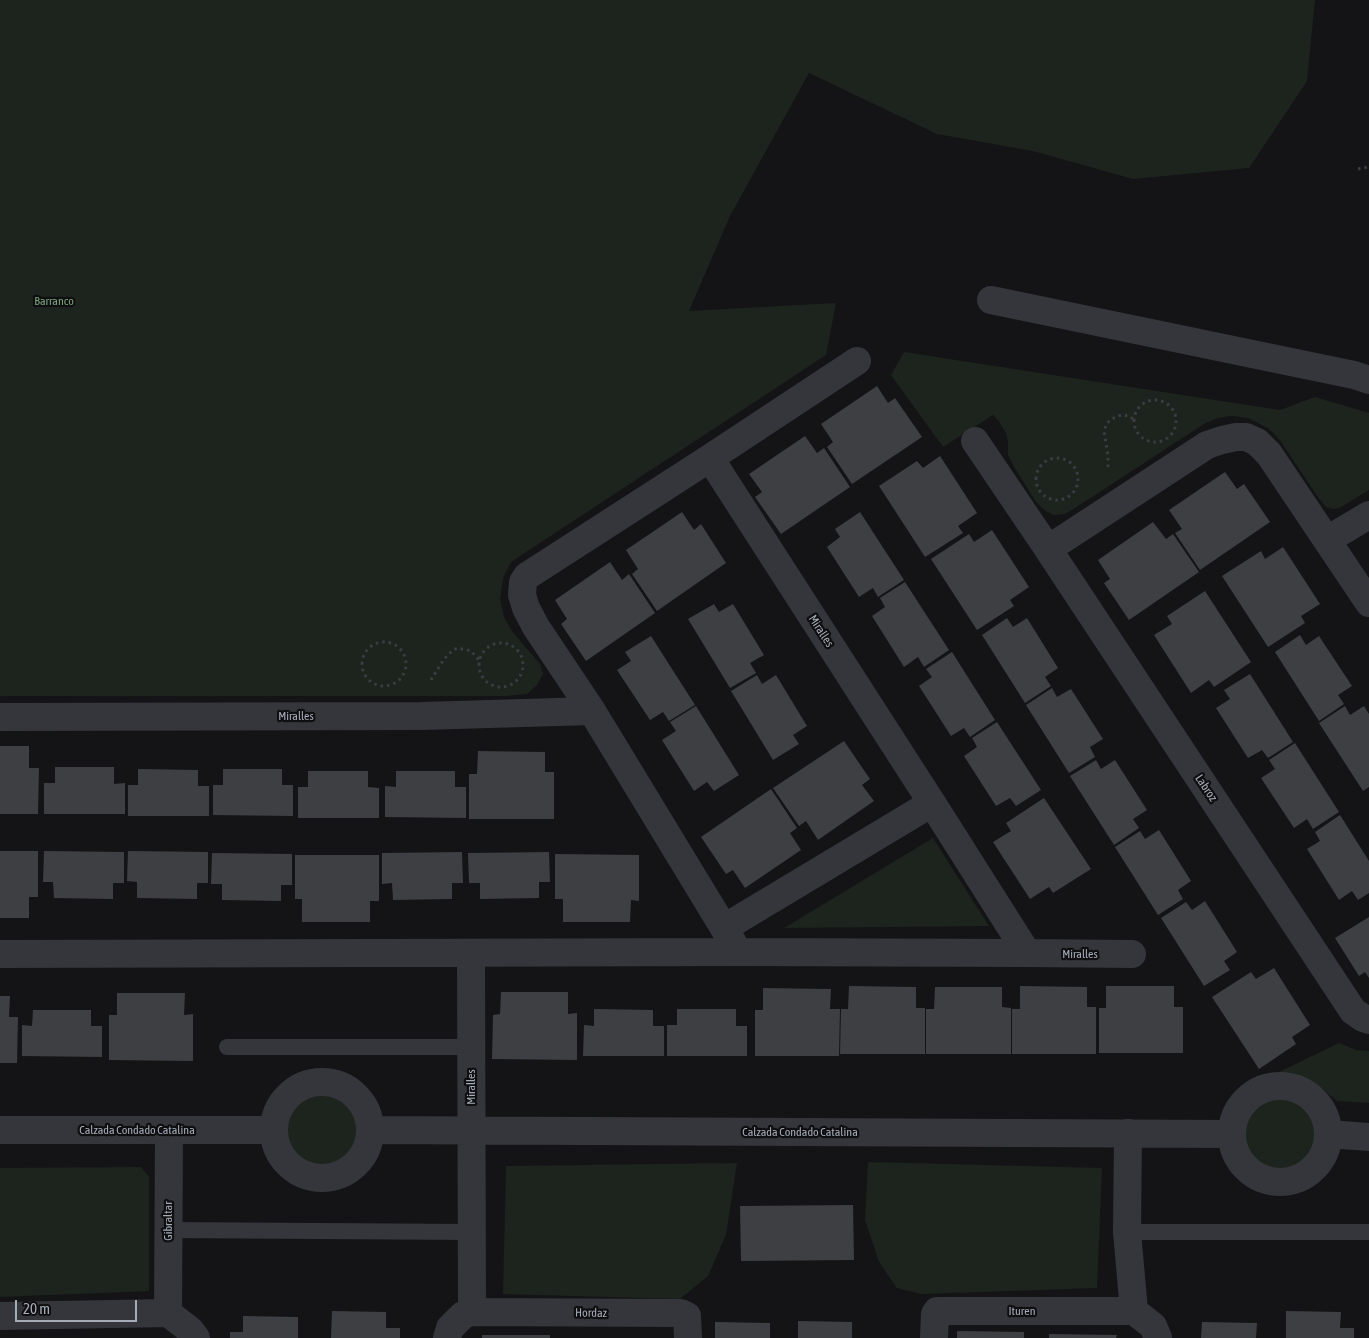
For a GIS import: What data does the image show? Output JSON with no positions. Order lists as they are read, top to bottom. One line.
{"streets":{"street":["Miralles","Labroz","Calzada Condado Catalina","Gibraltar","Ituren","Hordaz"]},"crossings":[["Miralles","Calzada Condado Catalina"],["Calzada Condado Catalina","Gibraltar"]],"parks":["Barranco"],"scale_bar":"20 m"}
